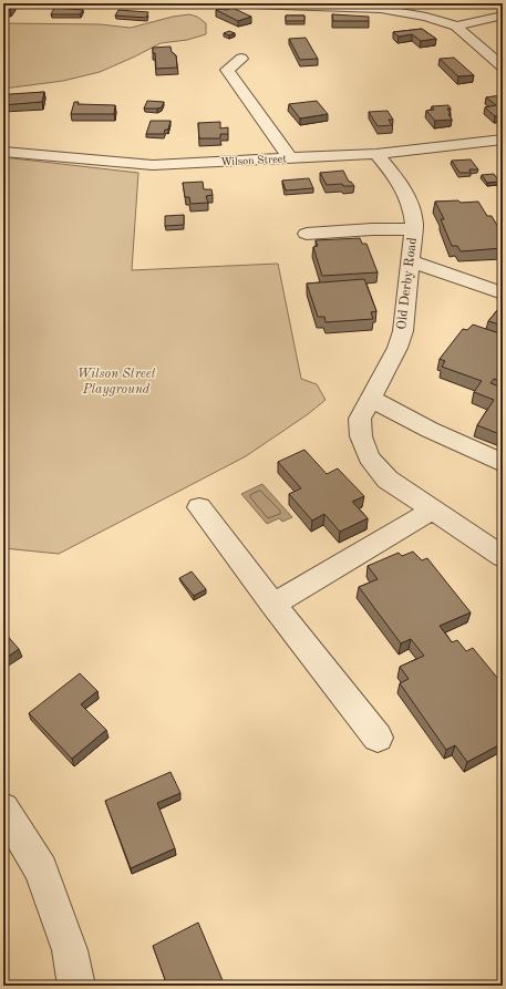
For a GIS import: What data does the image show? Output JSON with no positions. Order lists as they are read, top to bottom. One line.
{"streets":{"street":["Wilson Street","Old Derby Road"]},"crossings":[["Wilson Street","Old Derby Road"]],"parks":["Wilson Street Playground"]}
